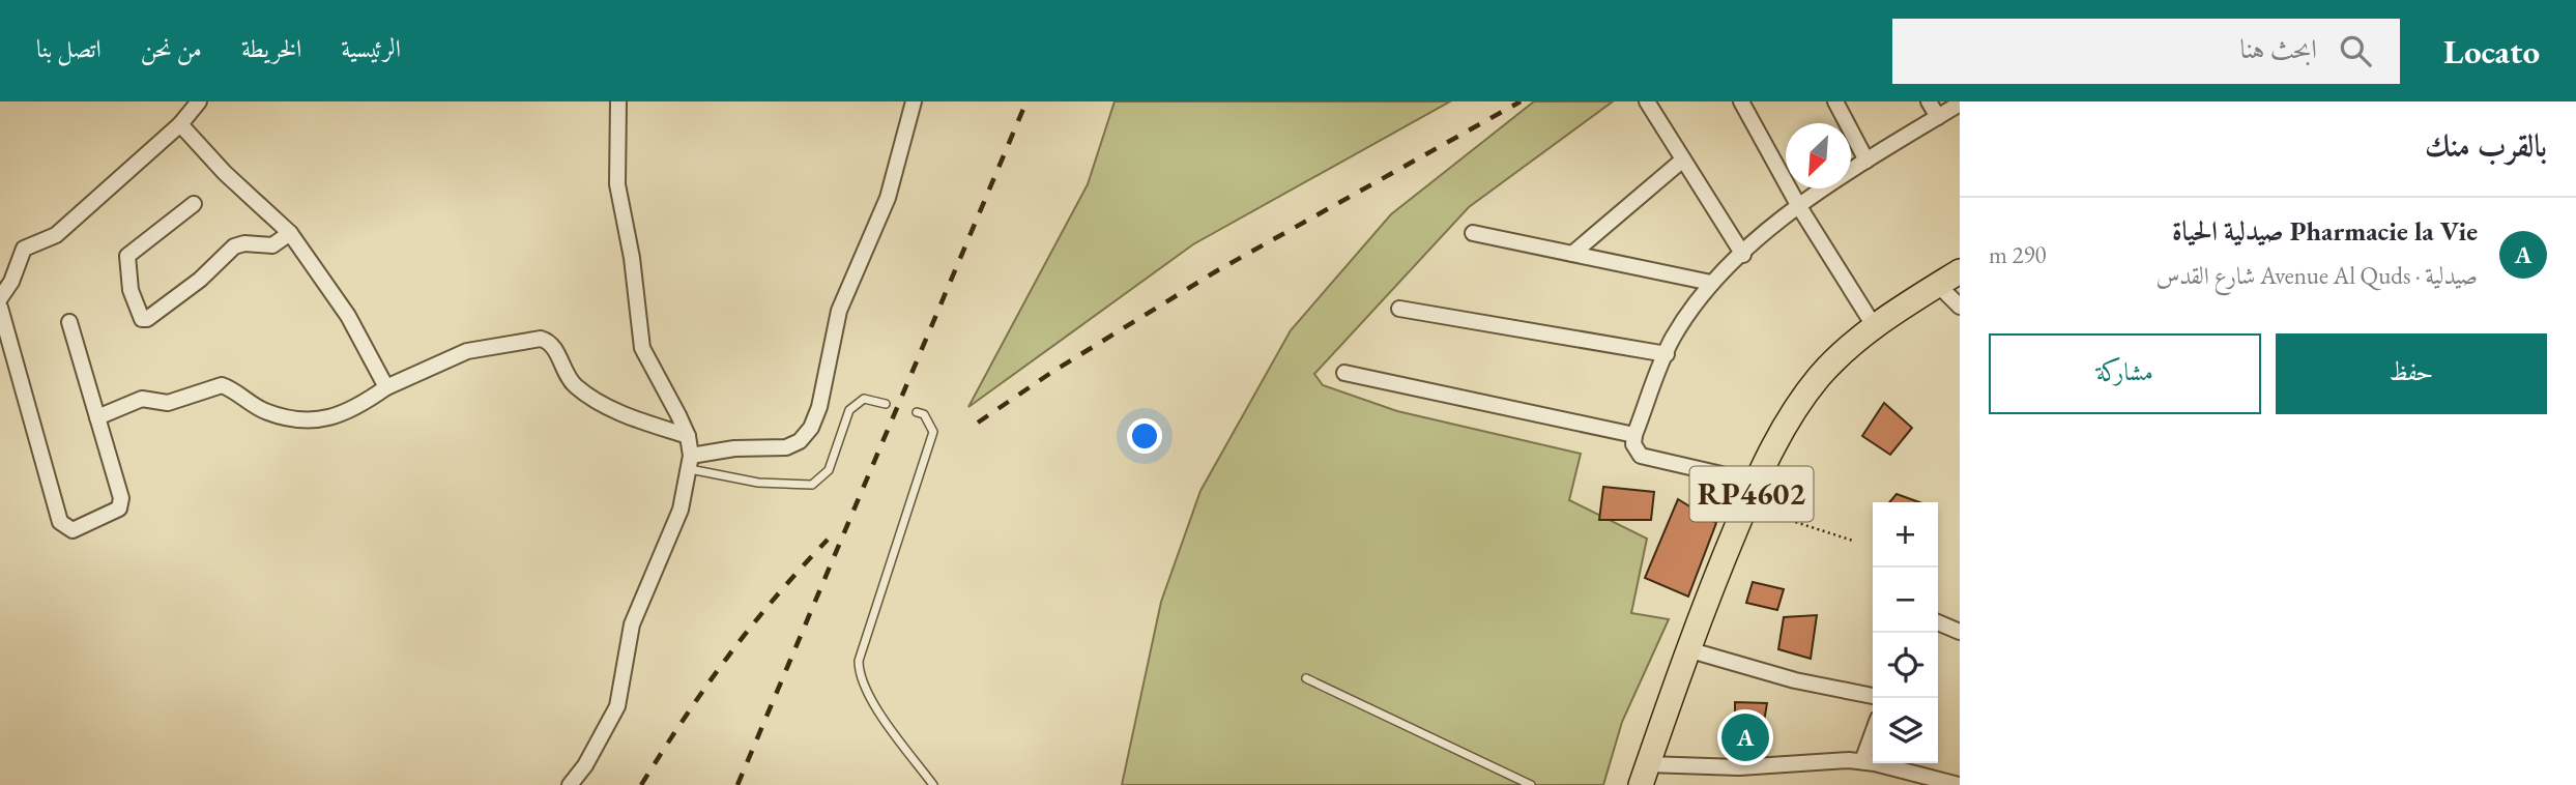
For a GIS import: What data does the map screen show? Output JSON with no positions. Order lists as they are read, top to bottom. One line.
{"streets":{"main road":["RP4602"]},"north":"bottom left","page":{"header":"Locato","search":"ابحث هنا","nav":["الرئيسية","الخريطة","من نحن","اتصل بنا"],"heading":"بالقرب منك","list":[{"mark":"A","name":"Pharmacie la Vie صيدلية الحياة","note":"صيدلية · Avenue Al Quds شارع القدس","value":"290 m"}],"buttons":["حفظ","مشاركة"],"map_buttons":["+","−"],"pins":"A"}}
